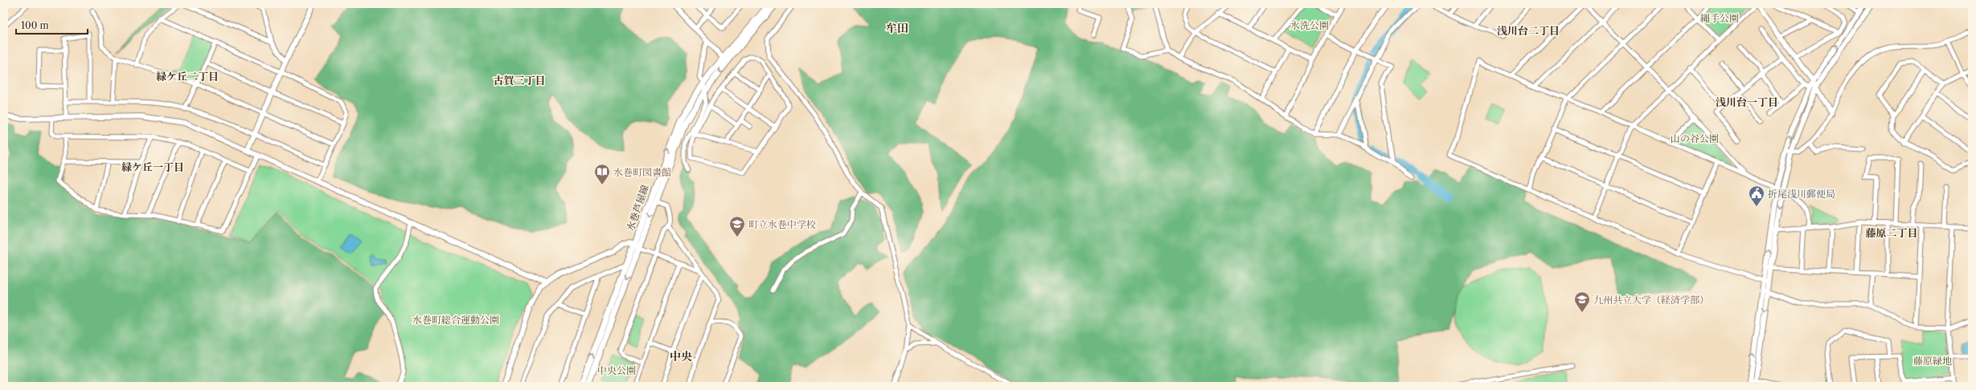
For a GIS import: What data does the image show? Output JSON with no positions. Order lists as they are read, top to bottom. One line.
{"streets":{"main road":["水巻芦屋線"]},"districts":["牟田","浅川台二丁目","緑ケ丘二丁目","古賀三丁目","浅川台一丁目","緑ケ丘一丁目","藤原二丁目","中央"],"parks":["縄手公園","水洗公園","山の谷公園","水巻町総合運動公園","藤原緑地","中央公園"],"places":{"library":["水巻町図書館"],"public building":["折尾浅川郵便局"],"school or university":["町立水巻中学校","九州共立大学（経済学部）"]},"scale_bar":"100 m"}
